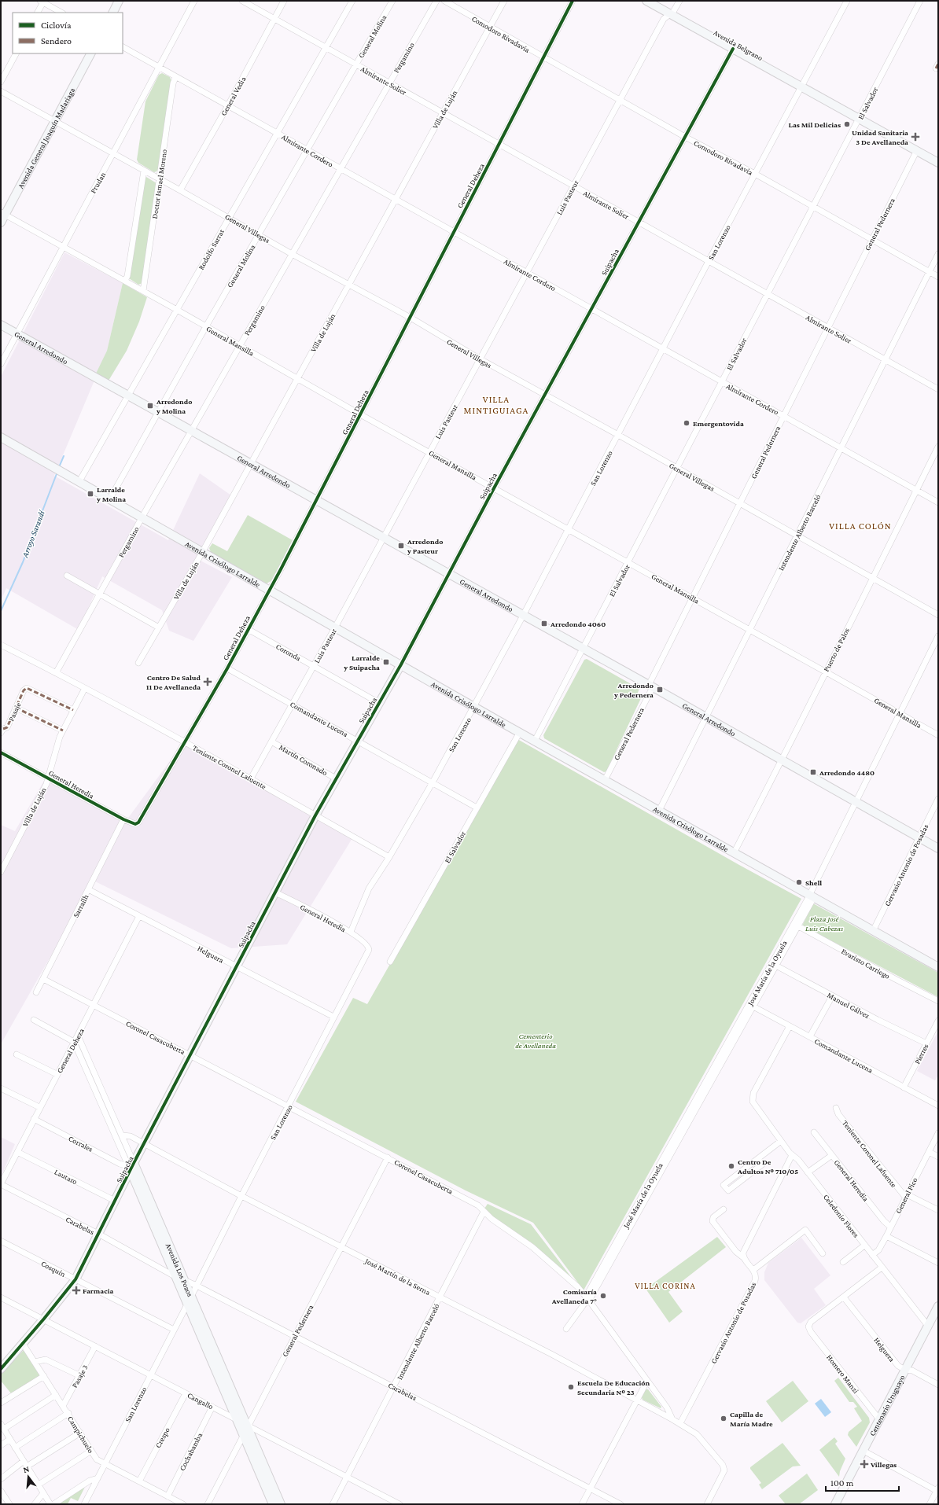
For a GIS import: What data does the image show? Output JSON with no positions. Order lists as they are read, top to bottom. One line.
{"streets":{"street":["Comodoro Rivadavia","General Molina","Avenida Belgrano","Pergamino","Almirante Solier","General Vedia","El Salvador","Villa de Luján","Avenida General Joaquín Madariaga","Almirante Cordero","Prudan","Doctor Ismael Moreno","General Deheza","Luis Pasteur","General Pedernera","General Villegas","San Lorenzo","Rodolfo Sarrat","Suipacha","General Mansilla","General Arredondo","Intendente Alberto Barceló","Avenida Crisólogo Larralde","Puerto de Palos","Coronda","Pasaje","Comandante Lucena","Martín Coronado","Teniente Coronel Lafuente","General Heredia","Gervasio Antonio de Posadas","Sarrailh","Helguera","Evaristo Carriego","José María de la Oyuela","Manuel Gálvez","Coronel Casacuberta","Pierres","Corrales","Lautaro","General Pico","Celedonio Flores","Carabelas","Cosquín","Avenida Los Pozos","José Martín de la Serna","Homero Manzi","Pasaje 3","Cangallo","Centenario Uruguayo","Campichuelo","Crespo","Cochabamba"]},"crossings":[["Comodoro Rivadavia","El Salvador"],["Comodoro Rivadavia","Villa de Luján"],["Comodoro Rivadavia","General Deheza"],["Comodoro Rivadavia","Luis Pasteur"],["Comodoro Rivadavia","General Pedernera"],["Comodoro Rivadavia","San Lorenzo"],["Comodoro Rivadavia","Suipacha"],["Comodoro Rivadavia","Intendente Alberto Barceló"],["General Molina","Almirante Solier"],["General Molina","Almirante Cordero"],["General Molina","General Villegas"],["General Molina","General Mansilla"],["General Molina","General Arredondo"],["General Molina","Avenida Crisólogo Larralde"],["Avenida Belgrano","El Salvador"],["Avenida Belgrano","Luis Pasteur"],["Avenida Belgrano","General Pedernera"],["Avenida Belgrano","San Lorenzo"],["Avenida Belgrano","Suipacha"],["Pergamino","Almirante Solier"],["Pergamino","Almirante Cordero"],["Pergamino","General Villegas"],["Pergamino","General Mansilla"],["Pergamino","General Arredondo"],["Pergamino","Avenida Crisólogo Larralde"],["Pergamino","Teniente Coronel Lafuente"],["Almirante Solier","General Vedia"],["Almirante Solier","El Salvador"],["Almirante Solier","Villa de Luján"],["Almirante Solier","General Deheza"],["Almirante Solier","Luis Pasteur"],["Almirante Solier","General Pedernera"],["Almirante Solier","San Lorenzo"],["Almirante Solier","Rodolfo Sarrat"],["Almirante Solier","Suipacha"],["Almirante Solier","Intendente Alberto Barceló"],["General Vedia","Almirante Cordero"],["General Vedia","General Villegas"],["El Salvador","Almirante Cordero"],["El Salvador","General Villegas"],["El Salvador","General Mansilla"],["El Salvador","General Arredondo"],["El Salvador","Avenida Crisólogo Larralde"],["El Salvador","Comandante Lucena"],["Villa de Luján","Almirante Cordero"],["Villa de Luján","General Villegas"],["Villa de Luján","General Mansilla"],["Villa de Luján","General Arredondo"],["Villa de Luján","Avenida Crisólogo Larralde"],["Villa de Luján","Pasaje"],["Villa de Luján","Teniente Coronel Lafuente"],["Villa de Luján","General Heredia"],["Avenida General Joaquín Madariaga","General Villegas"],["Avenida General Joaquín Madariaga","General Mansilla"],["Almirante Cordero","Prudan"],["Almirante Cordero","Doctor Ismael Moreno"],["Almirante Cordero","General Deheza"],["Almirante Cordero","Luis Pasteur"],["Almirante Cordero","General Pedernera"],["Almirante Cordero","San Lorenzo"],["Almirante Cordero","Rodolfo Sarrat"],["Almirante Cordero","Suipacha"],["Almirante Cordero","Intendente Alberto Barceló"],["Almirante Cordero","Puerto de Palos"],["Prudan","General Villegas"],["Prudan","General Mansilla"],["Prudan","General Arredondo"],["Doctor Ismael Moreno","General Villegas"],["Doctor Ismael Moreno","General Mansilla"],["General Deheza","General Villegas"],["General Deheza","General Mansilla"],["General Deheza","General Arredondo"],["General Deheza","Avenida Crisólogo Larralde"],["General Deheza","Coronda"],["General Deheza","Comandante Lucena"],["General Deheza","Teniente Coronel Lafuente"],["General Deheza","General Heredia"],["General Deheza","Helguera"],["General Deheza","Coronel Casacuberta"],["General Deheza","Corrales"],["General Deheza","Lautaro"],["General Deheza","Carabelas"],["General Deheza","Avenida Los Pozos"],["Luis Pasteur","General Villegas"],["Luis Pasteur","General Mansilla"],["Luis Pasteur","General Arredondo"],["Luis Pasteur","Avenida Crisólogo Larralde"],["Luis Pasteur","Coronda"],["Luis Pasteur","Comandante Lucena"],["Luis Pasteur","Martín Coronado"],["Luis Pasteur","Teniente Coronel Lafuente"],["General Pedernera","General Villegas"],["General Pedernera","General Mansilla"],["General Pedernera","General Arredondo"],["General Pedernera","Avenida Crisólogo Larralde"],["General Pedernera","Coronel Casacuberta"],["General Pedernera","Carabelas"],["General Pedernera","Avenida Los Pozos"],["General Pedernera","José Martín de la Serna"],["General Pedernera","Cangallo"],["General Villegas","San Lorenzo"],["General Villegas","Rodolfo Sarrat"],["General Villegas","Suipacha"],["General Villegas","Intendente Alberto Barceló"],["General Villegas","Puerto de Palos"],["San Lorenzo","General Mansilla"],["San Lorenzo","General Arredondo"],["San Lorenzo","Avenida Crisólogo Larralde"],["San Lorenzo","Comandante Lucena"],["San Lorenzo","Teniente Coronel Lafuente"],["San Lorenzo","General Heredia"],["San Lorenzo","Helguera"],["San Lorenzo","Coronel Casacuberta"],["San Lorenzo","Carabelas"],["San Lorenzo","Cosquín"],["San Lorenzo","Avenida Los Pozos"],["San Lorenzo","José Martín de la Serna"],["San Lorenzo","Cangallo"],["San Lorenzo","Campichuelo"],["Rodolfo Sarrat","General Mansilla"],["Rodolfo Sarrat","General Arredondo"],["Rodolfo Sarrat","Avenida Crisólogo Larralde"],["Suipacha","General Mansilla"],["Suipacha","General Arredondo"],["Suipacha","Avenida Crisólogo Larralde"],["Suipacha","Coronda"],["Suipacha","Comandante Lucena"],["Suipacha","Martín Coronado"],["Suipacha","Teniente Coronel Lafuente"],["Suipacha","General Heredia"],["Suipacha","Helguera"],["Suipacha","Coronel Casacuberta"],["Suipacha","Corrales"],["Suipacha","Lautaro"],["Suipacha","Carabelas"],["Suipacha","Cosquín"],["Suipacha","Avenida Los Pozos"],["Suipacha","José Martín de la Serna"],["Suipacha","Cangallo"],["Suipacha","Campichuelo"],["General Mansilla","Intendente Alberto Barceló"],["General Mansilla","Puerto de Palos"],["General Mansilla","José María de la Oyuela"],["General Arredondo","Intendente Alberto Barceló"],["General Arredondo","Puerto de Palos"],["General Arredondo","Gervasio Antonio de Posadas"],["General Arredondo","José María de la Oyuela"],["Intendente Alberto Barceló","Avenida Crisólogo Larralde"],["Intendente Alberto Barceló","Coronel Casacuberta"],["Intendente Alberto Barceló","Carabelas"],["Intendente Alberto Barceló","José Martín de la Serna"],["Intendente Alberto Barceló","Cangallo"],["Avenida Crisólogo Larralde","Puerto de Palos"],["Avenida Crisólogo Larralde","Gervasio Antonio de Posadas"],["Avenida Crisólogo Larralde","José María de la Oyuela"],["Comandante Lucena","José María de la Oyuela"],["Comandante Lucena","Pierres"],["Comandante Lucena","Celedonio Flores"],["Teniente Coronel Lafuente","General Pico"],["General Heredia","Sarrailh"],["General Heredia","General Pico"],["Sarrailh","Helguera"],["Sarrailh","Coronel Casacuberta"],["Helguera","Homero Manzi"],["Helguera","Centenario Uruguayo"],["Evaristo Carriego","José María de la Oyuela"],["José María de la Oyuela","Manuel Gálvez"],["José María de la Oyuela","Coronel Casacuberta"],["Manuel Gálvez","Pierres"],["Coronel Casacuberta","José Martín de la Serna"],["Corrales","Avenida Los Pozos"],["General Pico","Celedonio Flores"],["Celedonio Flores","Centenario Uruguayo"],["Carabelas","Avenida Los Pozos"],["Avenida Los Pozos","José Martín de la Serna"],["Avenida Los Pozos","Cangallo"],["Homero Manzi","Centenario Uruguayo"],["Pasaje 3","Cangallo"],["Pasaje 3","Campichuelo"],["Cangallo","Crespo"],["Cangallo","Cochabamba"],["Campichuelo","Crespo"],["Campichuelo","Cochabamba"]],"districts":["VILLA MINTIGUIAGA","VILLA COLÓN","VILLA CORINA"],"water":["Arroyo Sarandí"],"parks":["Plaza José Luis Cabezas","Cementerio de Avellaneda"],"places":{"other":["Las Mil Delicias","Emergentovida","Shell","Centro De Adultos Nº 710/05","Comisaría Avellaneda 7°","Escuela De Educación Secundaria Nº 23","Capilla de María Madre"],"health":["Unidad Sanitaria 3 De Avellaneda","Centro De Salud 11 De Avellaneda","Farmacia","Villegas"],"transit":["Arredondo y Molina","Larralde y Molina","Arredondo y Pasteur","Arredondo 4060","Larralde y Suipacha","Arredondo y Pedernera","Arredondo 4480"]},"legend":["Ciclovía","Sendero"],"scale_bar":"100 m","north":"top"}
